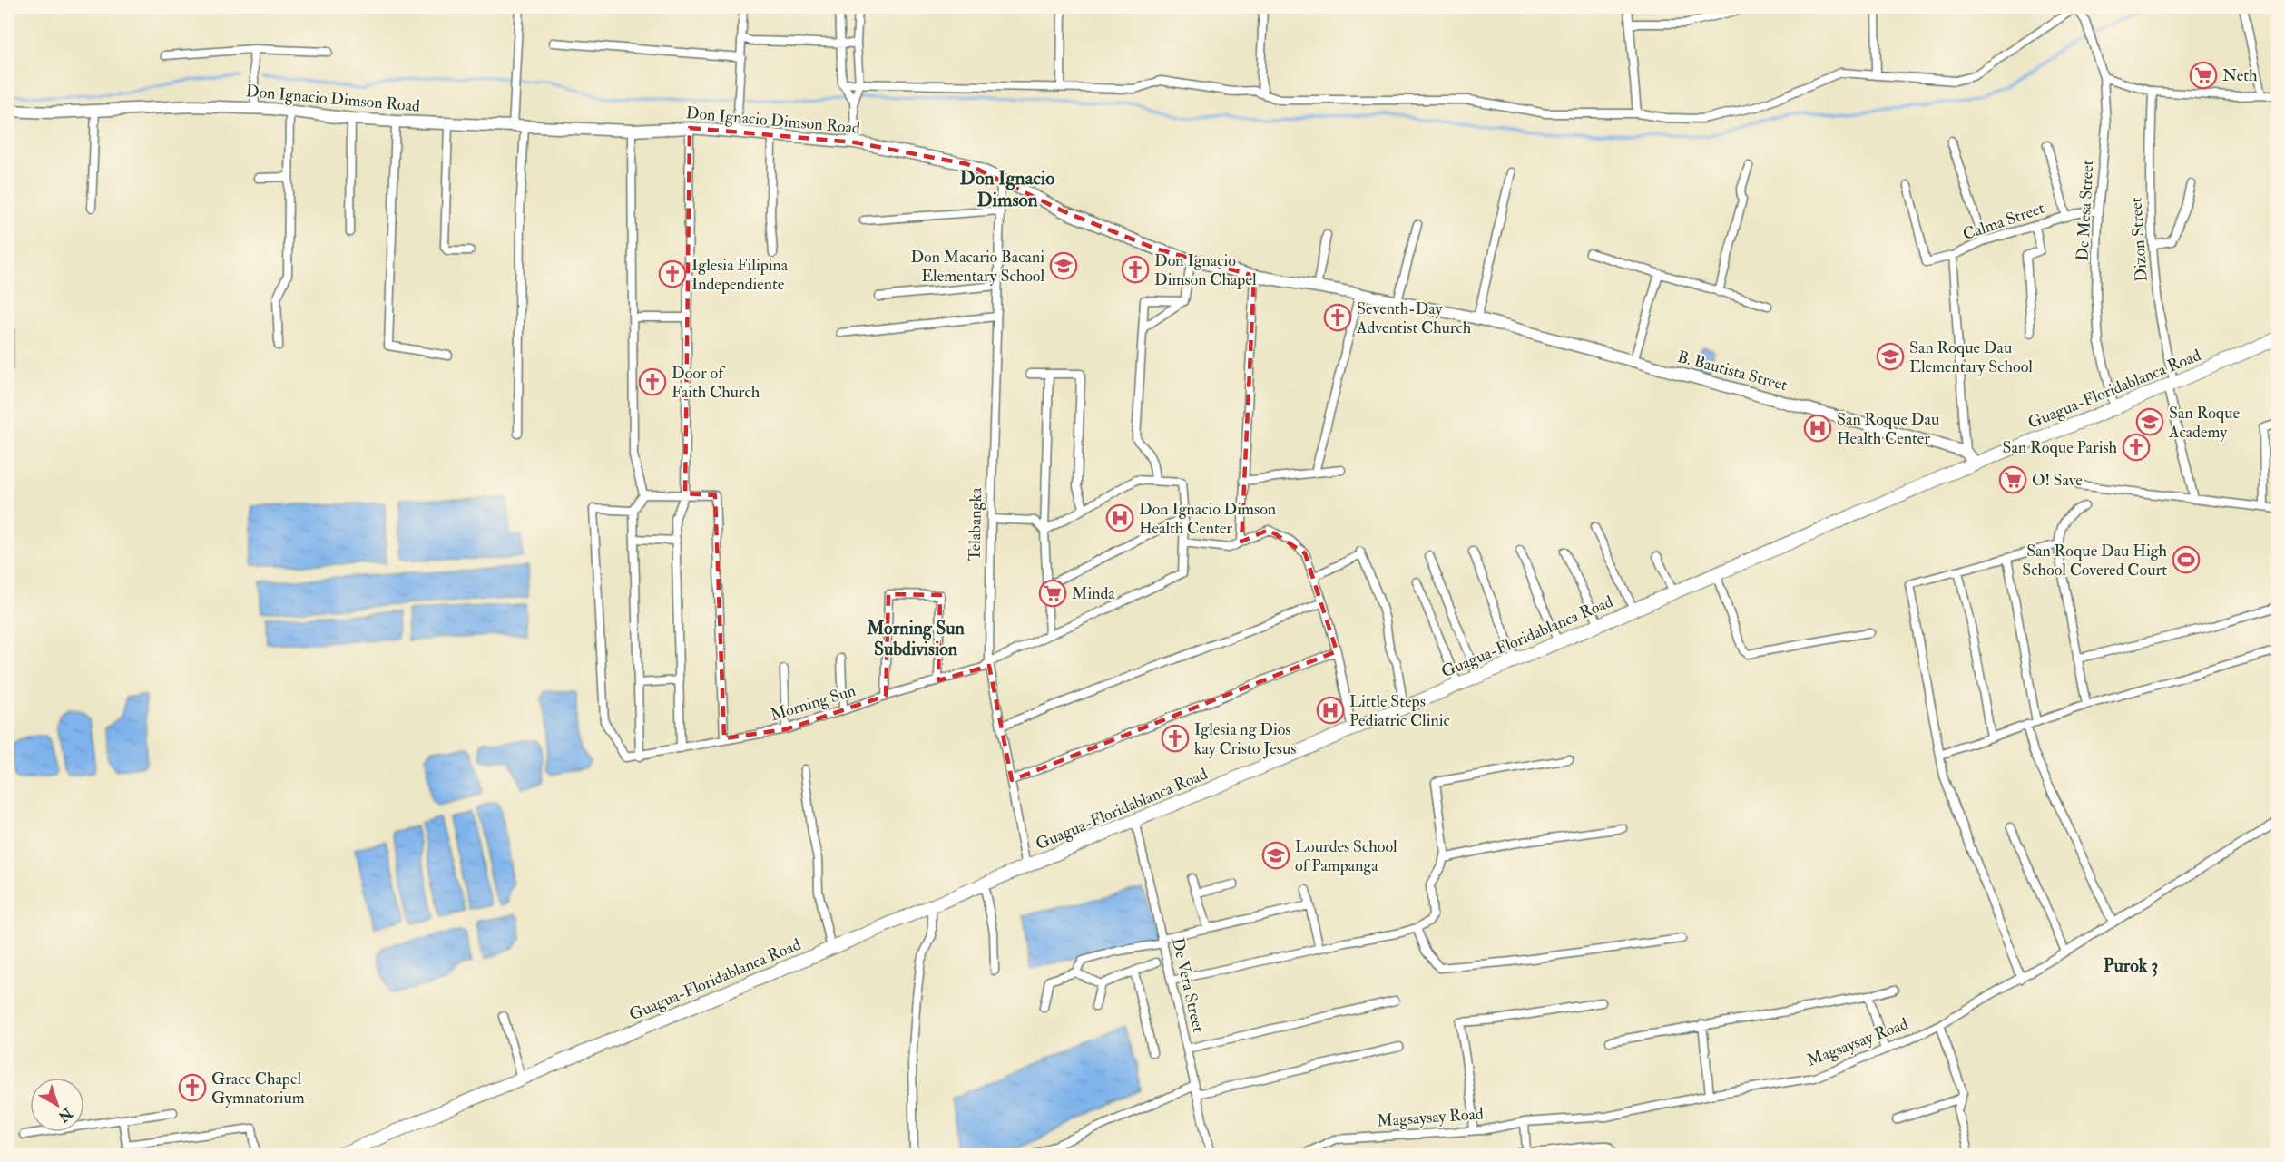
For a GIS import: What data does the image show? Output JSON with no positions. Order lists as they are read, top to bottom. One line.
{"streets":{"main road":["Guagua-Floridablanca Road"],"street":["Don Ignacio Dimson Road","De Mesa Street","Calma Street","Dizon Street","B. Bautista Street","Telabangka","Morning Sun","De Vera Street","Magsaysay Road"]},"crossings":[["Don Ignacio Dimson Road","B. Bautista Street"],["Don Ignacio Dimson Road","Telabangka"],["De Mesa Street","Calma Street"],["De Mesa Street","Guagua-Floridablanca Road"],["Calma Street","B. Bautista Street"],["Dizon Street","Guagua-Floridablanca Road"],["Guagua-Floridablanca Road","Telabangka"],["Guagua-Floridablanca Road","De Vera Street"],["Telabangka","Morning Sun"]],"districts":["Don Ignacio Dimson","Morning Sun Subdivision","Purok 3"],"places":{"supermarket":["Neth","O! Save","Minda"],"school or university":["Don Macario Bacani Elementary School","San Roque Dau Elementary School","San Roque Academy","Lourdes School of Pampanga"],"church":["Don Ignacio Dimson Chapel","Iglesia Filipina Independiente","Seventh-Day Adventist Church","Door of Faith Church","San Roque Parish","Iglesia ng Dios kay Cristo Jesus","Grace Chapel Gymnatorium"],"hospital":["San Roque Dau Health Center","Don Ignacio Dimson Health Center","Little Steps Pediatric Clinic"],"sports":["San Roque Dau High School Covered Court"]},"north":"bottom right"}
